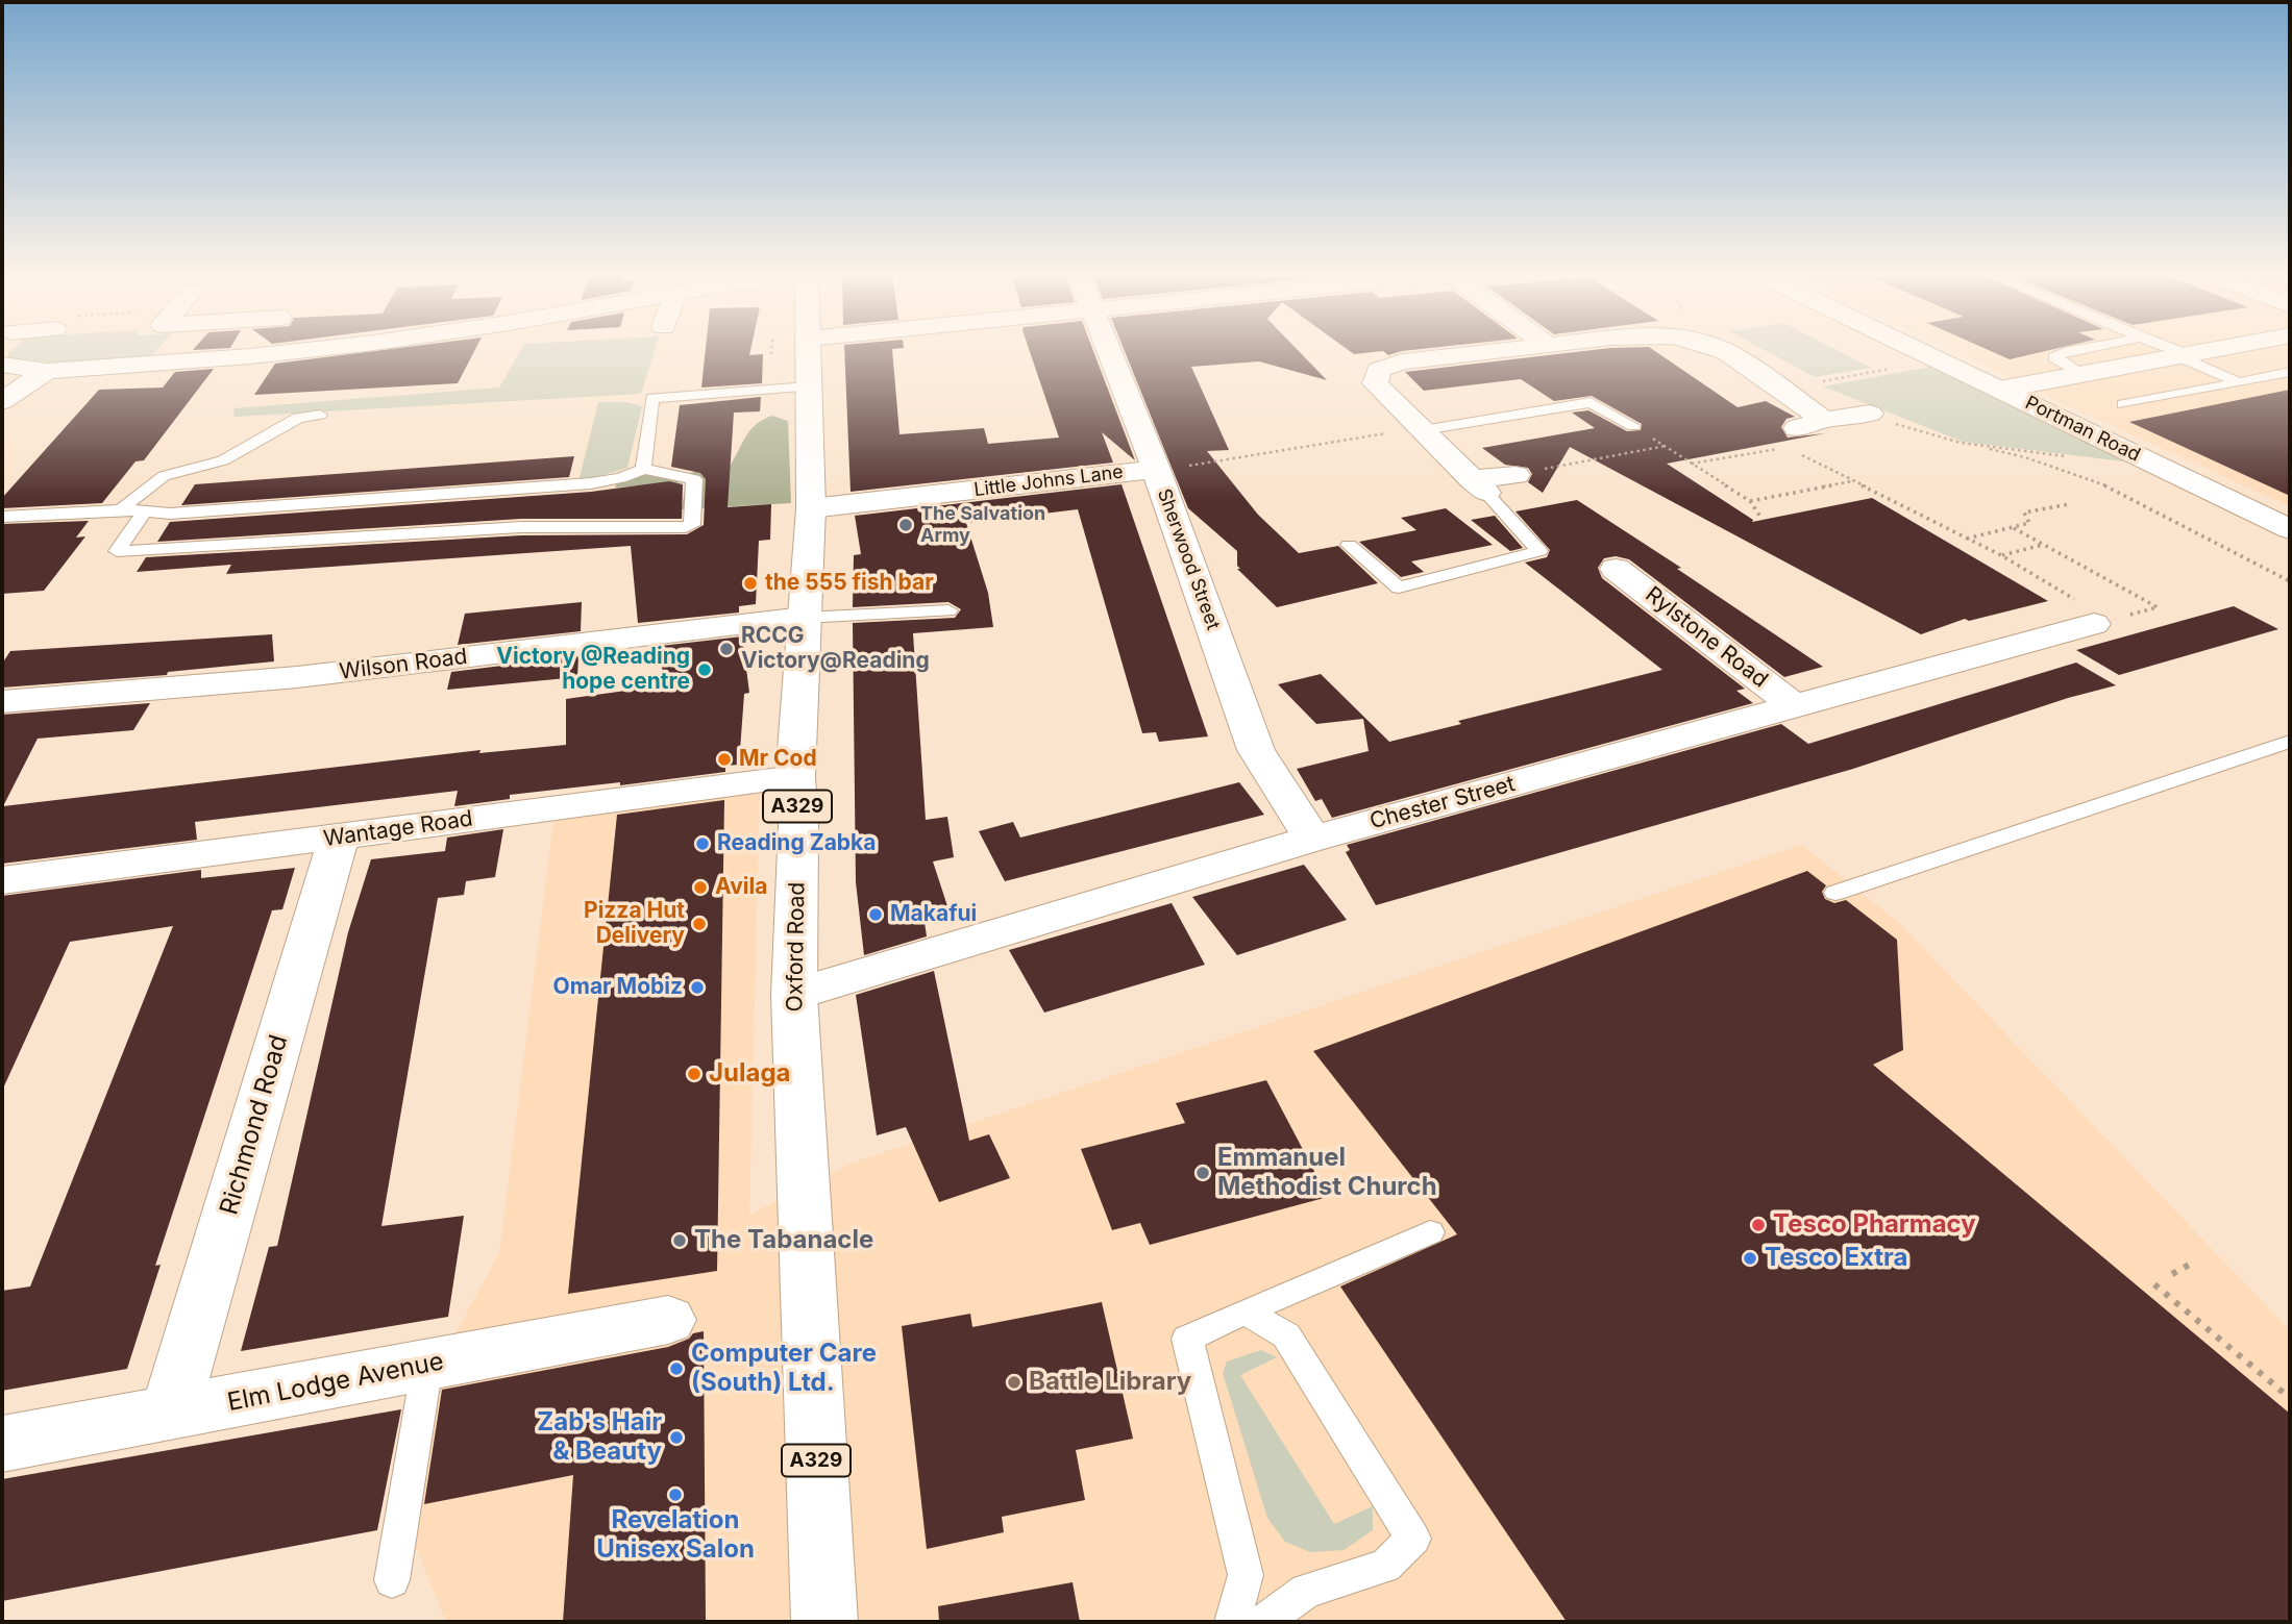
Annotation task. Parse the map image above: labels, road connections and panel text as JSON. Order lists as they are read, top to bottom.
{
  "streets": {
    "street": [
      "Portman Road",
      "Little Johns Lane",
      "Sherwood Street",
      "Rylstone Road",
      "Wilson Road",
      "Chester Street",
      "A329",
      "Wantage Road",
      "Oxford Road",
      "Richmond Road",
      "Elm Lodge Avenue"
    ]
  },
  "crossings": [
    ["Little Johns Lane", "Sherwood Street"],
    ["Little Johns Lane", "Oxford Road"],
    ["Sherwood Street", "Chester Street"],
    ["Rylstone Road", "Chester Street"],
    ["Wilson Road", "Oxford Road"],
    ["Chester Street", "Oxford Road"],
    ["Wantage Road", "Oxford Road"],
    ["Wantage Road", "Richmond Road"],
    ["Richmond Road", "Elm Lodge Avenue"]
  ],
  "places": [
    "The Salvation Army",
    "the 555 fish bar",
    "RCCG Victory@Reading",
    "Victory @Reading hope centre",
    "Mr Cod",
    "Reading Zabka",
    "Avila",
    "Makafui",
    "Pizza Hut Delivery",
    "Omar Mobiz",
    "Julaga",
    "Emmanuel Methodist Church",
    "Tesco Pharmacy",
    "The Tabanacle",
    "Tesco Extra",
    "Computer Care (South) Ltd.",
    "Battle Library",
    "Zab's Hair & Beauty",
    "Revelation Unisex Salon"
  ]
}
